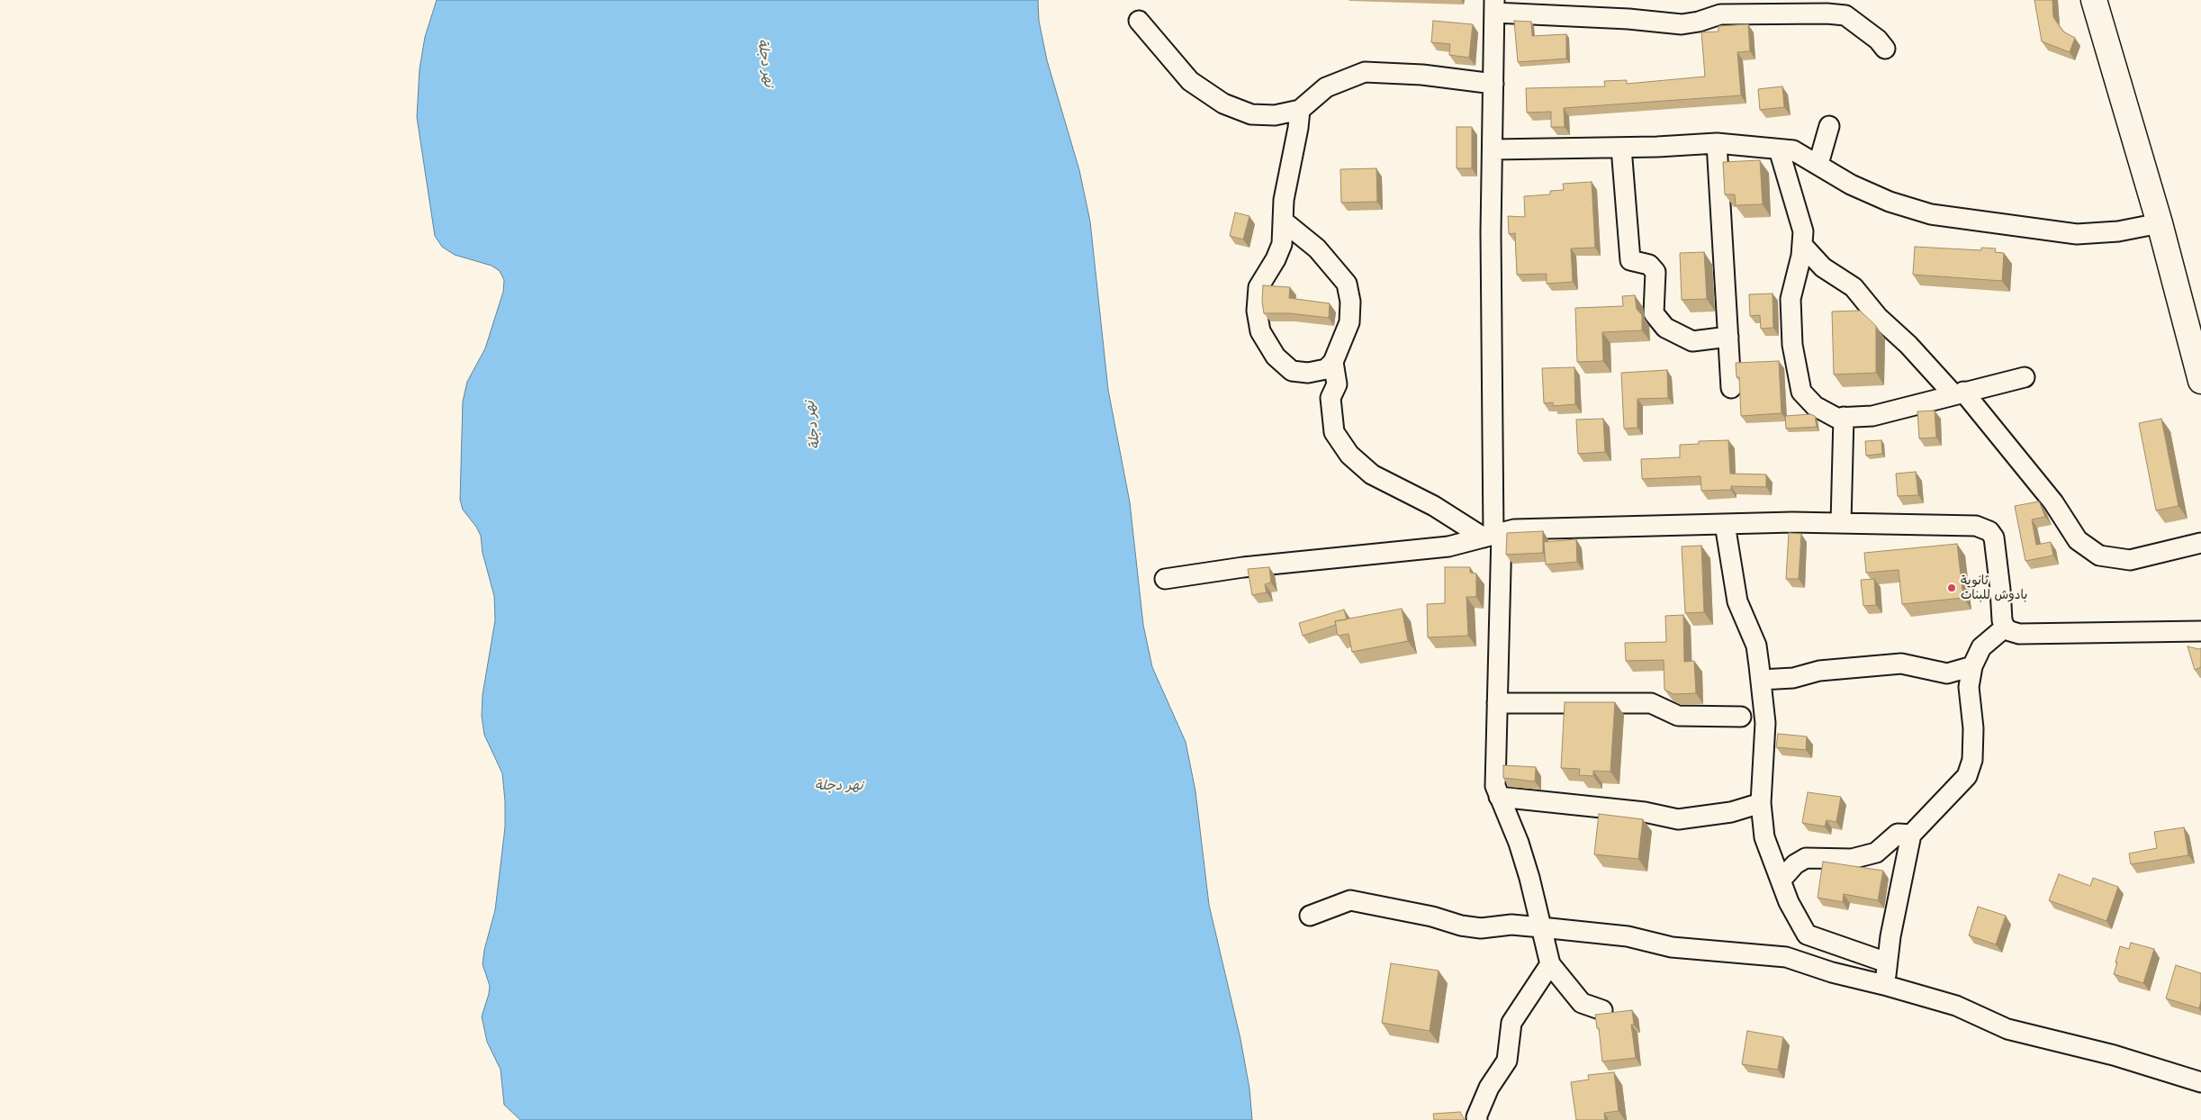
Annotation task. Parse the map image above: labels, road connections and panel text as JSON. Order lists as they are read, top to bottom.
{
  "water": ["نهر دجلة"],
  "places": ["ثانوية بادوش للبنات"]
}
